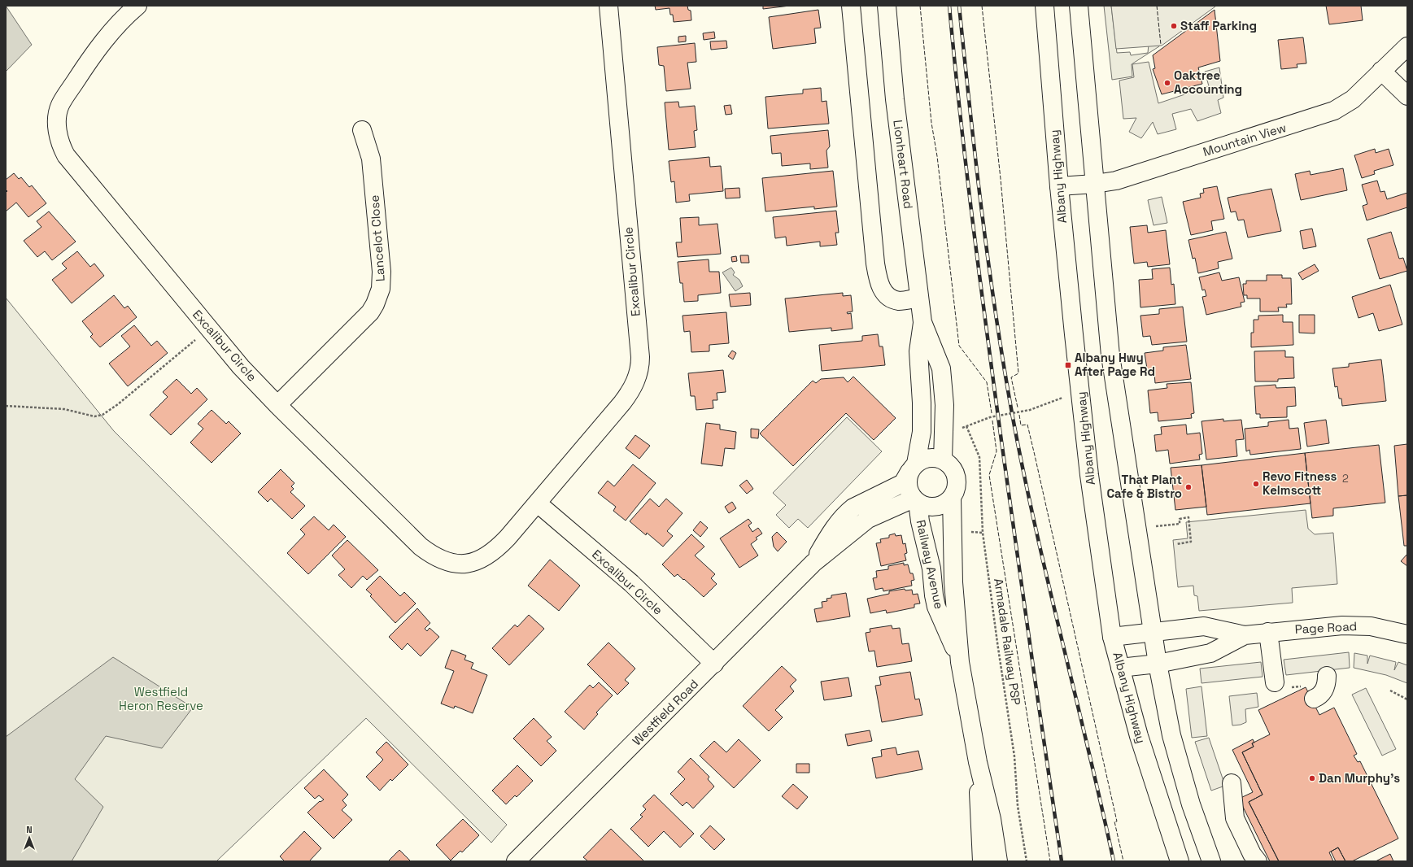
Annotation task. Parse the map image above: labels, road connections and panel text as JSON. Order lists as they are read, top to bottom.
{
  "streets": {
    "main road": [
      "Mountain View",
      "Lionheart Road",
      "Albany Highway",
      "Lancelot Close",
      "Excalibur Circle",
      "Railway Avenue",
      "Page Road",
      "Westfield Road"
    ],
    "path": ["Armadale Railway PSP"]
  },
  "crossings": [
    ["Mountain View", "Albany Highway"],
    ["Lionheart Road", "Railway Avenue"],
    ["Lionheart Road", "Westfield Road"],
    ["Albany Highway", "Page Road"],
    ["Lancelot Close", "Excalibur Circle"],
    ["Excalibur Circle", "Westfield Road"],
    ["Railway Avenue", "Westfield Road"]
  ],
  "parks": ["Westfield Heron Reserve"],
  "places": {
    "other": [
      "Staff Parking",
      "Oaktree Accounting",
      "Revo Fitness Kelmscott",
      "That Plant Cafe & Bistro",
      "Dan Murphy's"
    ],
    "transit": ["Albany Hwy After Page Rd"]
  },
  "house_numbers": ["2"],
  "north": "top"
}
